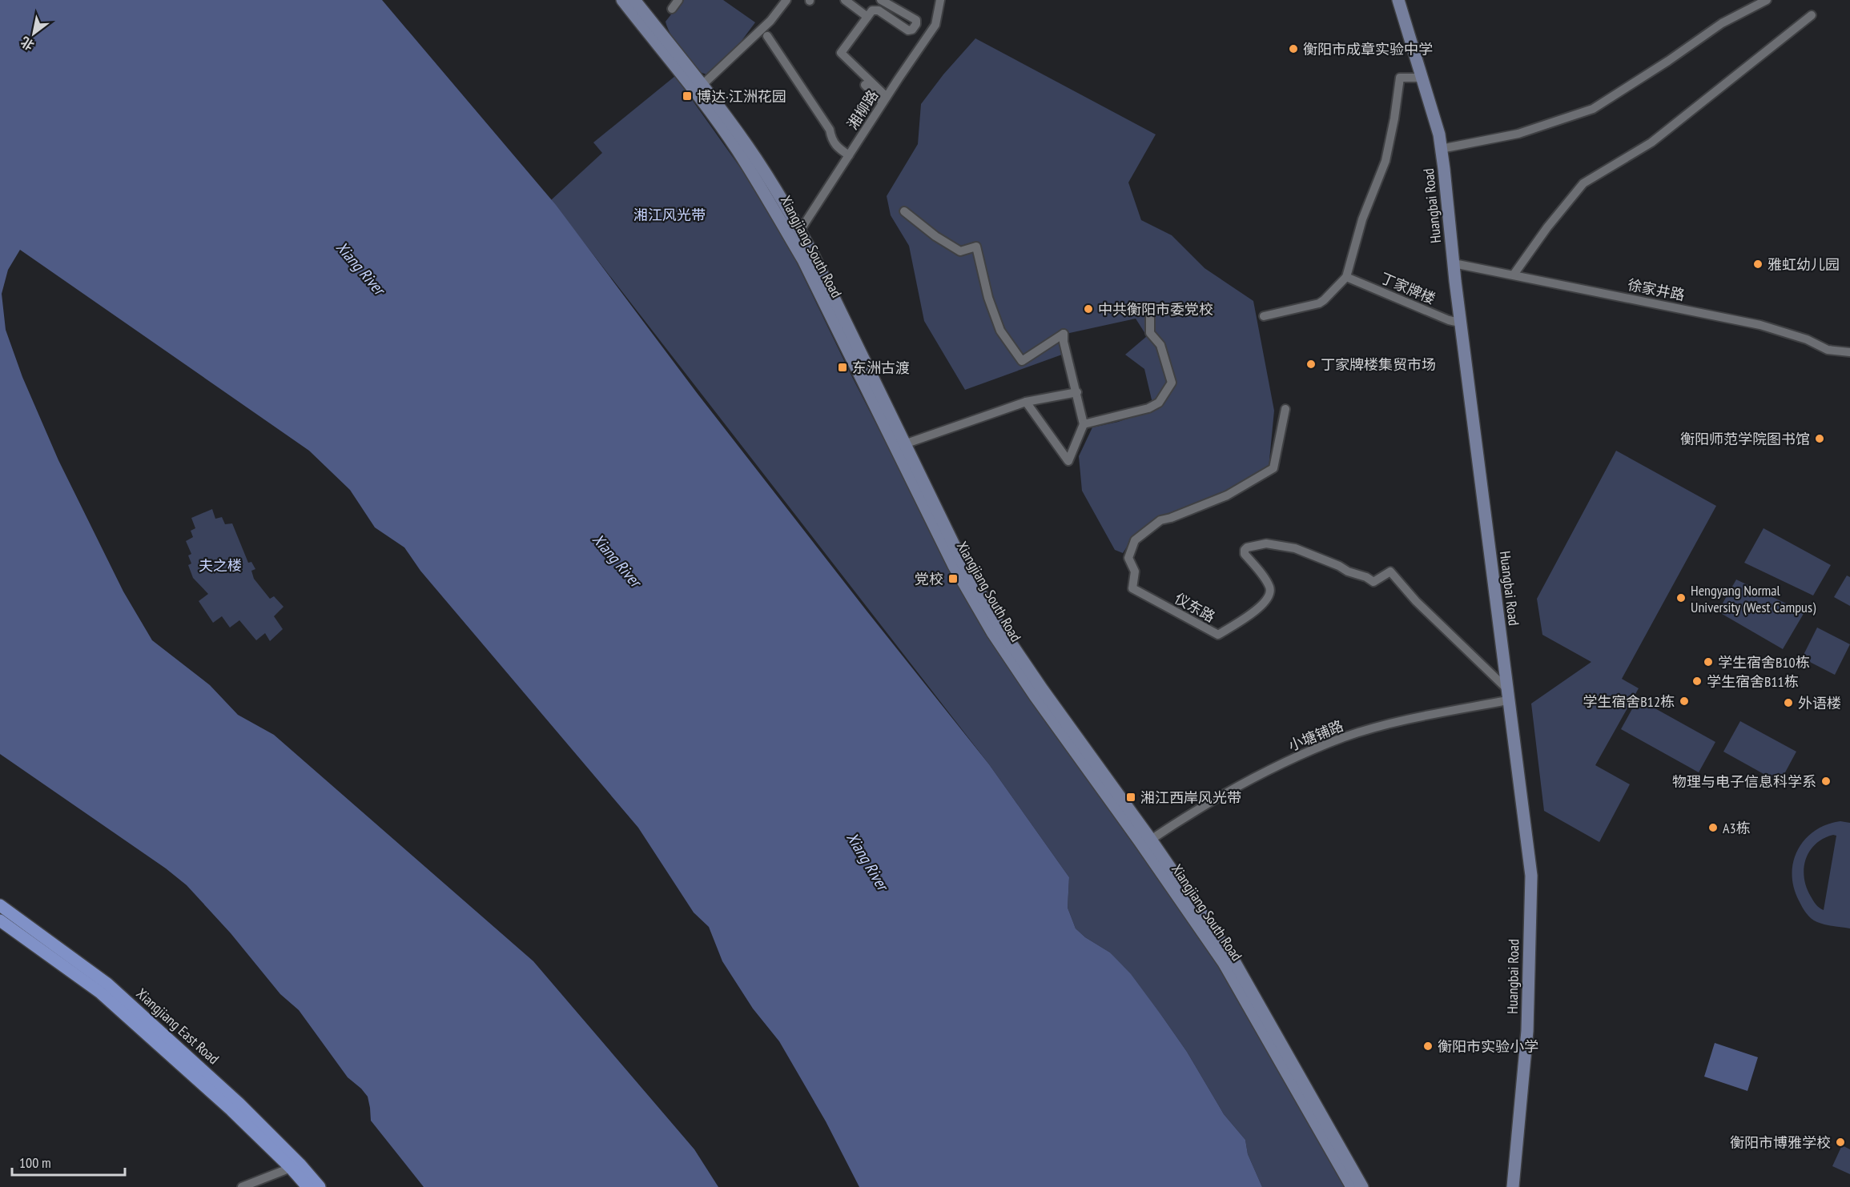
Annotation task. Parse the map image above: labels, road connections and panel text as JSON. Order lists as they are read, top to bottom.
{
  "streets": {
    "main road": ["Huangbai Road", "Xiangjiang South Road", "Xiangjiang East Road"],
    "street": [
      "湘柳路",
      "丁家牌楼",
      "徐家井路",
      "仪东路",
      "小塘铺路"
    ]
  },
  "crossings": [
    ["湘柳路", "Xiangjiang South Road"],
    ["Huangbai Road", "丁家牌楼"],
    ["Huangbai Road", "徐家井路"],
    ["Huangbai Road", "仪东路"],
    ["Huangbai Road", "小塘铺路"],
    ["Xiangjiang South Road", "小塘铺路"],
    ["仪东路", "小塘铺路"]
  ],
  "water": ["Xiang River"],
  "parks": ["湘江风光带", "夫之楼"],
  "places": {
    "other": [
      "衡阳市成章实验中学",
      "雅虹幼儿园",
      "中共衡阳市委党校",
      "丁家牌楼集贸市场",
      "衡阳师范学院图书馆",
      "Hengyang Normal University (West Campus)",
      "学生宿舍B10栋",
      "学生宿舍B11栋",
      "学生宿舍B12栋",
      "外语楼",
      "物理与电子信息科学系",
      "A3栋",
      "衡阳市实验小学",
      "衡阳市博雅学校"
    ],
    "transit": [
      "博达·江洲花园",
      "东洲古渡",
      "党校",
      "湘江西岸风光带"
    ]
  },
  "scale_bar": "100 m",
  "north": "bottom left"
}
